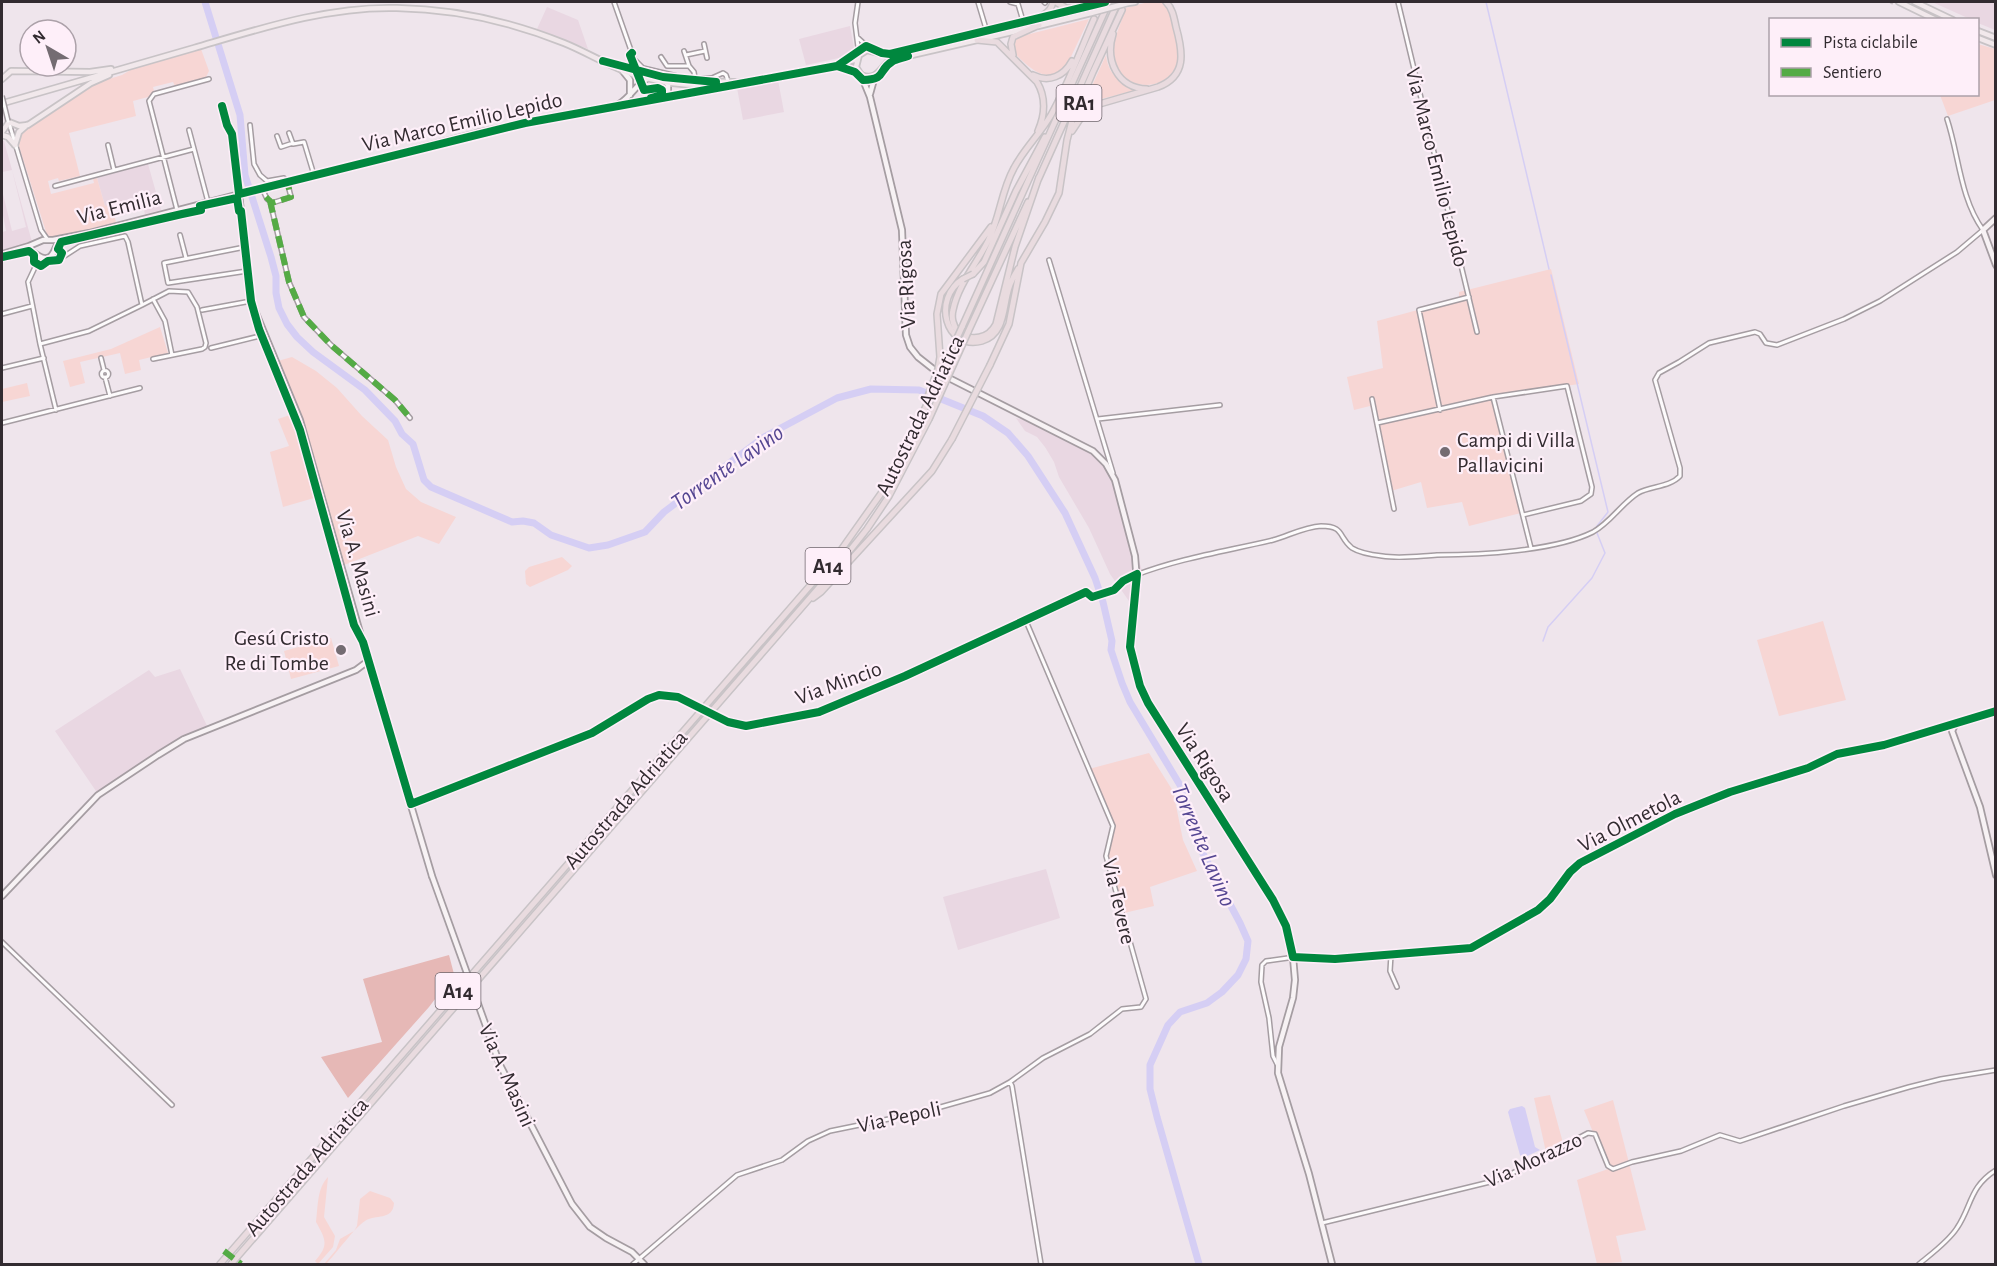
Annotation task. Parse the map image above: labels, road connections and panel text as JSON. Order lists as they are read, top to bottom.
{
  "streets": {
    "highway": ["RA1", "Autostrada Adriatica", "A14"],
    "main road": [
      "Via Marco Emilio Lepido",
      "Via Emilia",
      "Via Rigosa",
      "Via A. Masini",
      "Via Olmetola"
    ],
    "street": [
      "Via Mincio",
      "Via Tevere",
      "Via Pepoli",
      "Via Morazzo"
    ]
  },
  "crossings": [
    ["RA1", "Autostrada Adriatica"],
    ["Via Marco Emilio Lepido", "Via Emilia"],
    ["Via Marco Emilio Lepido", "Via A. Masini"],
    ["Via Emilia", "Via A. Masini"],
    ["Via Rigosa", "Via Mincio"],
    ["Via Rigosa", "Via Olmetola"],
    ["Via Rigosa", "Via Morazzo"],
    ["Via A. Masini", "Via Mincio"],
    ["Via A. Masini", "Via Pepoli"],
    ["Via Mincio", "Via Tevere"],
    ["Via Tevere", "Via Pepoli"]
  ],
  "water": ["Torrente Lavino"],
  "places": ["Campi di Villa Pallavicini", "Gesú Cristo Re di Tombe"],
  "legend": ["Pista ciclabile", "Sentiero"],
  "north": "top left"
}
